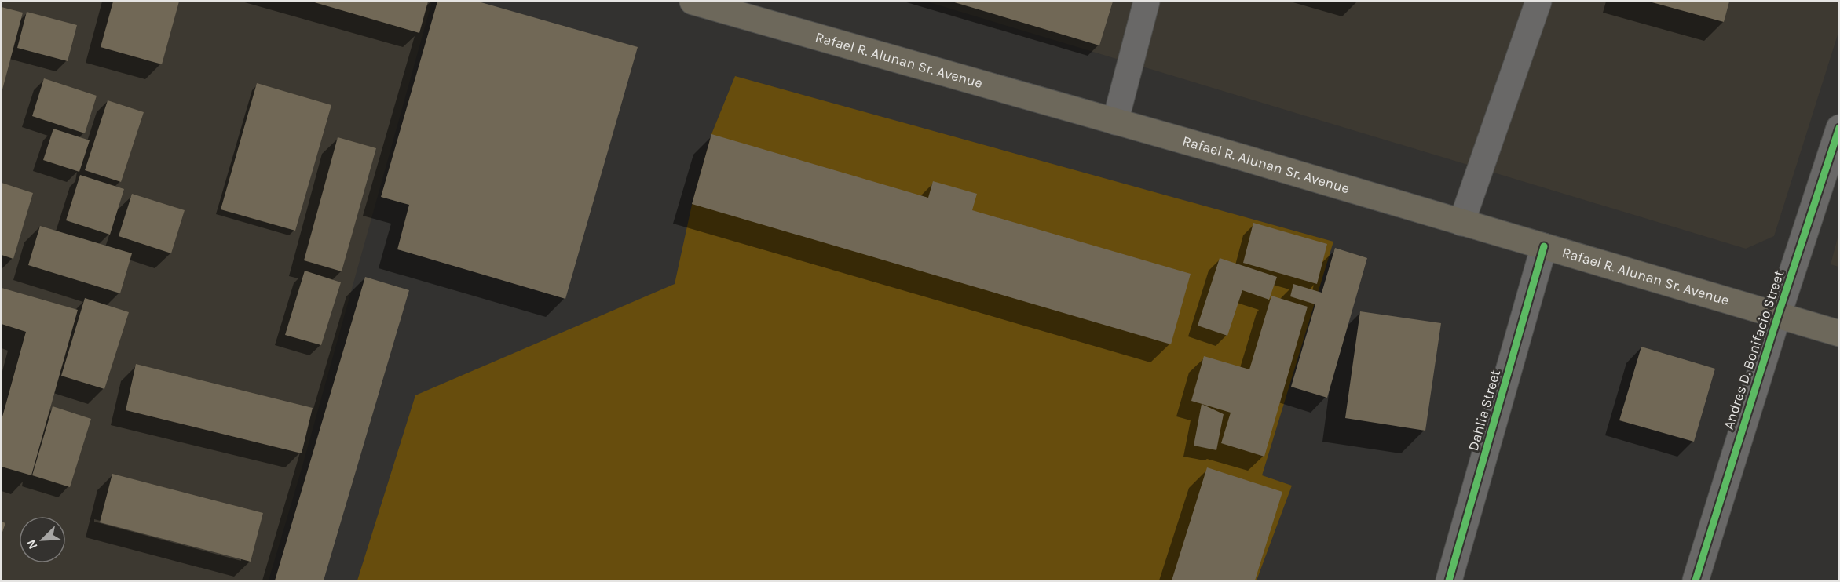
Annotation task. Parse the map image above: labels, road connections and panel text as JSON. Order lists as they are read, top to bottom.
{
  "streets": {
    "highway": ["Rafael R. Alunan Sr. Avenue"],
    "street": ["Andres D. Bonifacio Street", "Dahlia Street"]
  },
  "crossings": [
    ["Rafael R. Alunan Sr. Avenue", "Andres D. Bonifacio Street"],
    ["Rafael R. Alunan Sr. Avenue", "Dahlia Street"]
  ],
  "north": "bottom left"
}
